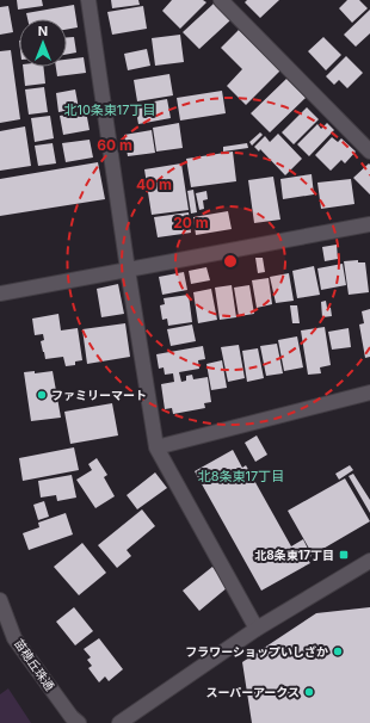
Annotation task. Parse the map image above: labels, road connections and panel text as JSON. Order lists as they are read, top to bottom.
{
  "streets": {
    "street": ["苗穂丘珠通"]
  },
  "districts": ["北10条東17丁目", "北8条東17丁目"],
  "places": {
    "other": ["ファミリーマート", "フラワーショップいしざか", "スーパーアークス"],
    "transit": ["北8条東17丁目"]
  },
  "north": "top",
  "rings": ["60 m", "40 m", "20 m"]
}
